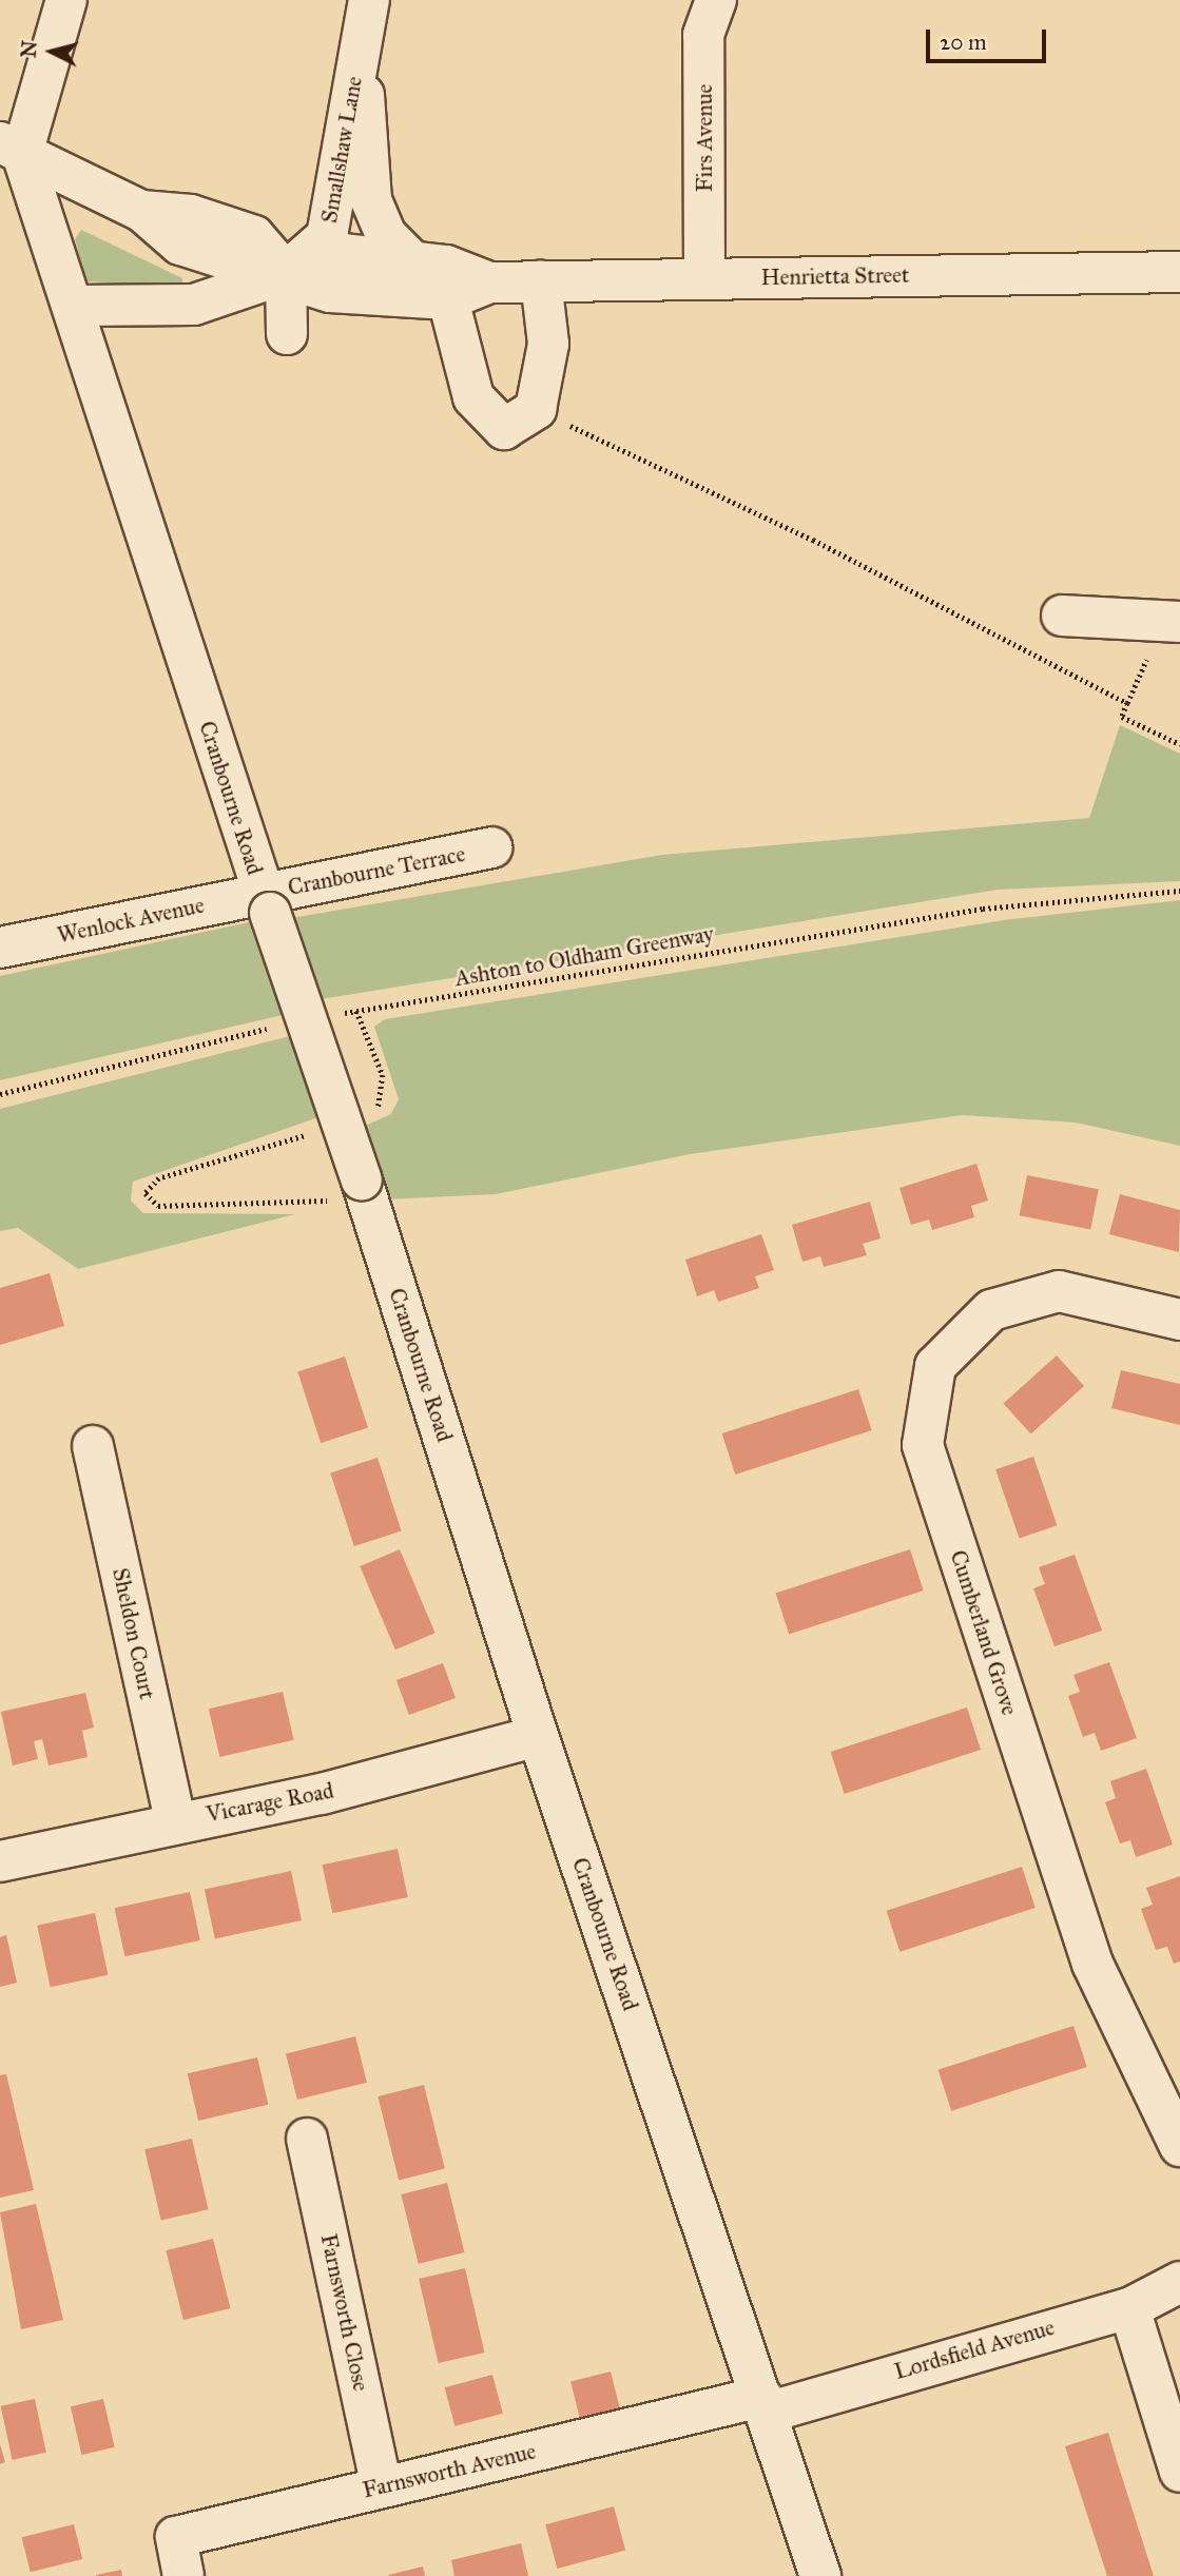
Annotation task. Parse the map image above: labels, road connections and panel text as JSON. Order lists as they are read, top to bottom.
{
  "streets": {
    "street": [
      "Firs Avenue",
      "Smallshaw Lane",
      "Henrietta Street",
      "Cranbourne Road",
      "Cranbourne Terrace",
      "Wenlock Avenue",
      "Cumberland Grove",
      "Sheldon Court",
      "Vicarage Road",
      "Farnsworth Close",
      "Lordsfield Avenue",
      "Farnsworth Avenue"
    ],
    "path": ["Ashton to Oldham Greenway"]
  },
  "crossings": [
    ["Firs Avenue", "Henrietta Street"],
    ["Smallshaw Lane", "Henrietta Street"],
    ["Henrietta Street", "Cranbourne Road"],
    ["Cranbourne Road", "Cranbourne Terrace"],
    ["Cranbourne Road", "Wenlock Avenue"],
    ["Cranbourne Road", "Vicarage Road"],
    ["Cranbourne Road", "Lordsfield Avenue"],
    ["Cranbourne Road", "Farnsworth Avenue"],
    ["Cranbourne Terrace", "Wenlock Avenue"],
    ["Sheldon Court", "Vicarage Road"],
    ["Farnsworth Close", "Farnsworth Avenue"],
    ["Lordsfield Avenue", "Farnsworth Avenue"]
  ],
  "scale_bar": "20 m",
  "north": "left"
}
